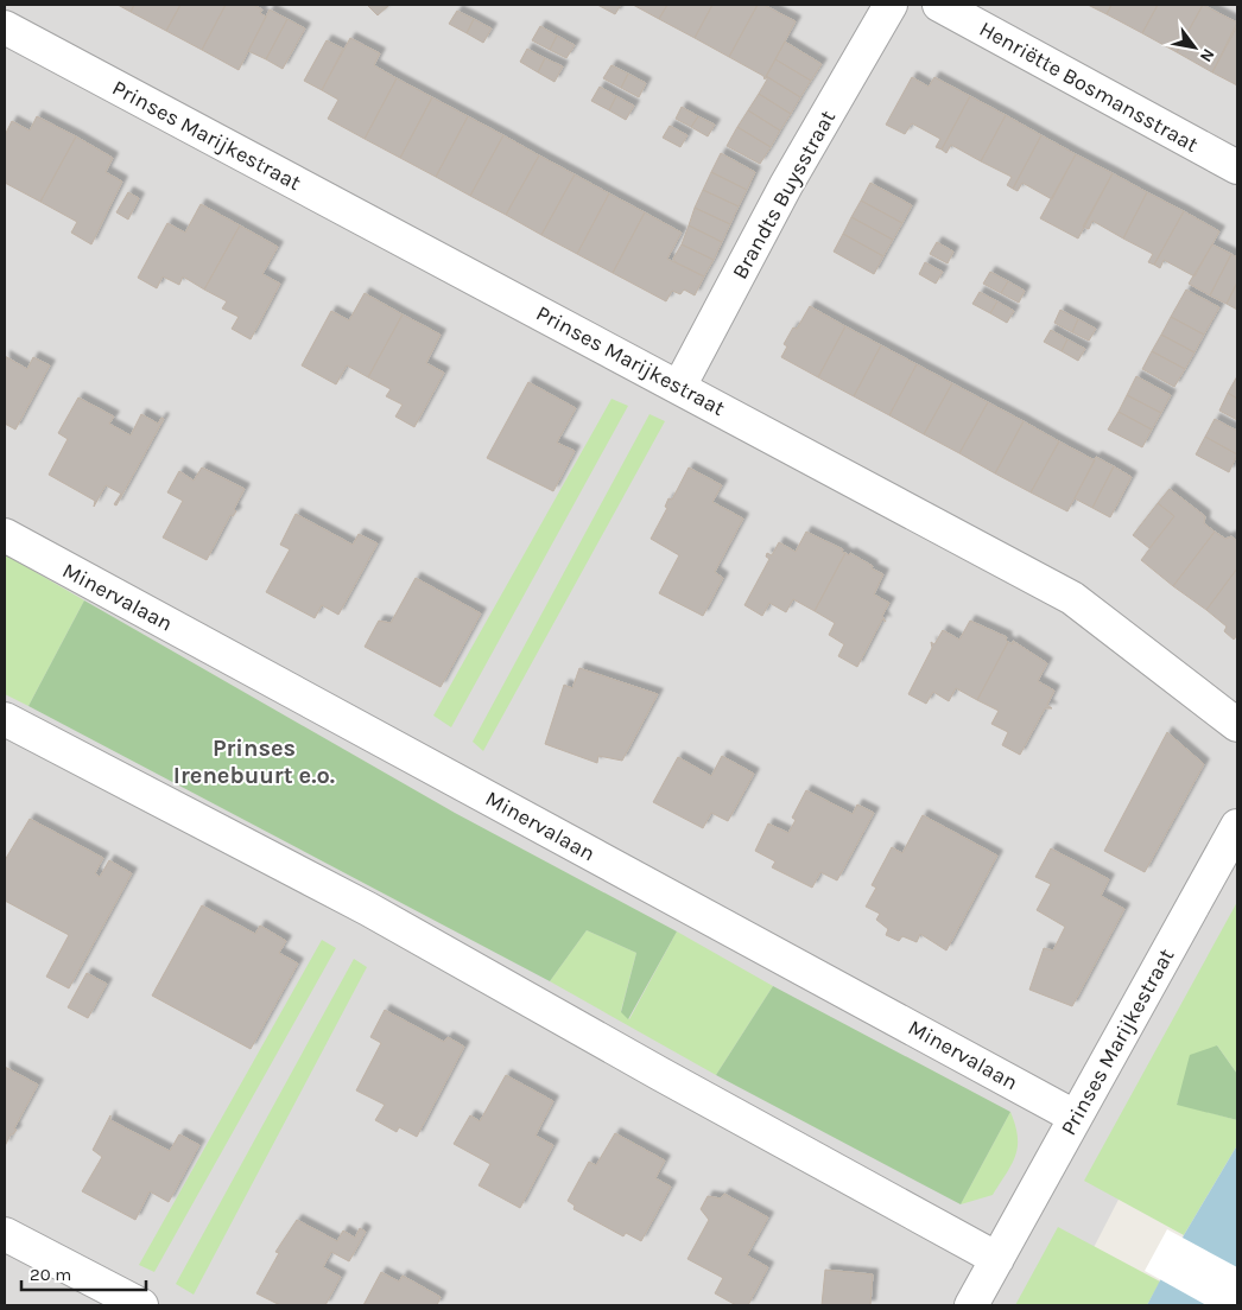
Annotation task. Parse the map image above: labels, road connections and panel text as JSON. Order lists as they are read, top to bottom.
{
  "streets": {
    "street": [
      "Henriëtte Bosmansstraat",
      "Prinses Marijkestraat",
      "Brandts Buysstraat",
      "Minervalaan"
    ]
  },
  "crossings": [
    ["Prinses Marijkestraat", "Brandts Buysstraat"],
    ["Prinses Marijkestraat", "Minervalaan"]
  ],
  "districts": ["Prinses Irenebuurt e.o."],
  "scale_bar": "20 m",
  "north": "bottom right"
}
